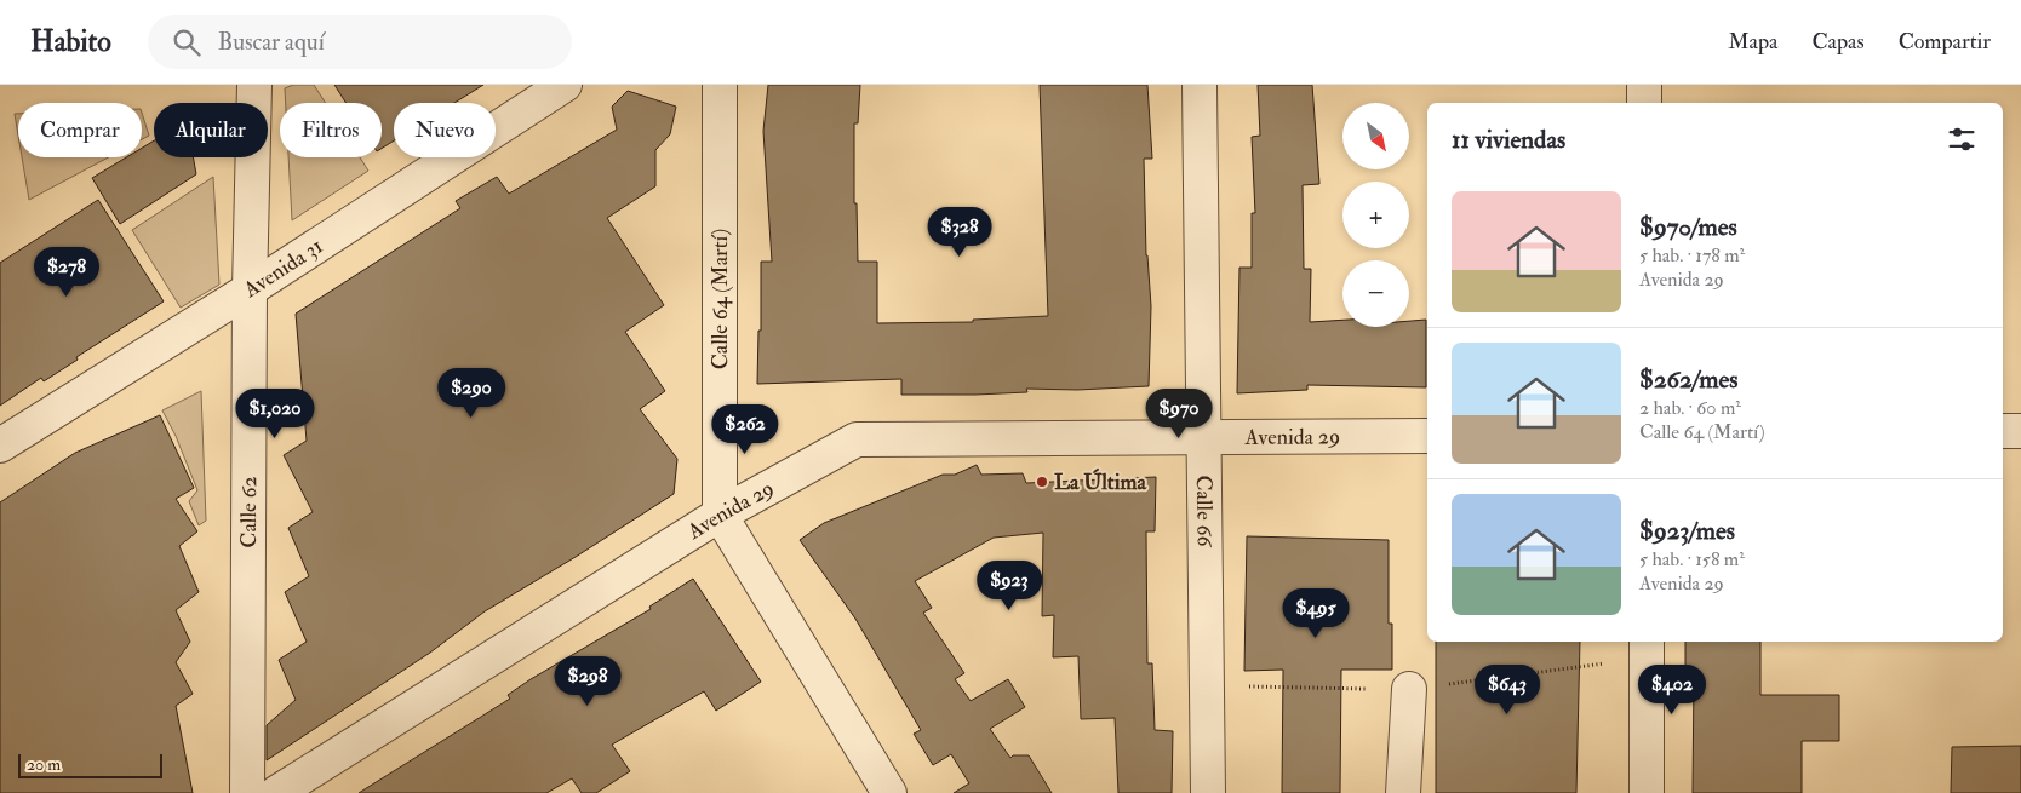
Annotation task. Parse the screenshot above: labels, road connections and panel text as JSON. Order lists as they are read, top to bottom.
{
  "streets": {
    "street": [
      "Avenida 31",
      "Calle 64 (Martí)",
      "Avenida 29",
      "Calle 62",
      "Calle 66"
    ]
  },
  "crossings": [
    ["Avenida 31", "Calle 62"],
    ["Calle 64 (Martí)", "Avenida 29"],
    ["Avenida 29", "Calle 66"]
  ],
  "places": ["La Última"],
  "scale_bar": "20 m",
  "north": "bottom right",
  "page": {
    "header": "Habito",
    "search": "Buscar aquí",
    "nav": ["Mapa", "Capas", "Compartir"],
    "map_buttons": ["+", "−"],
    "chip": [
      "Comprar",
      "Alquilar",
      "Filtros",
      "Nuevo"
    ],
    "heading": "11 viviendas",
    "list": [
      {
        "name": "$970/mes",
        "note": "5 hab. · 178 m² · Avenida 29"
      },
      {
        "name": "$262/mes",
        "note": "2 hab. · 60 m² · Calle 64 (Martí)"
      },
      {
        "name": "$923/mes",
        "note": "5 hab. · 158 m² · Avenida 29"
      }
    ],
    "price": [
      "$328",
      "$278",
      "$290",
      "$1,020",
      "$970",
      "$262",
      "$923",
      "$495",
      "$298",
      "$643",
      "$402"
    ],
    "scale": "20 m"
  }
}
